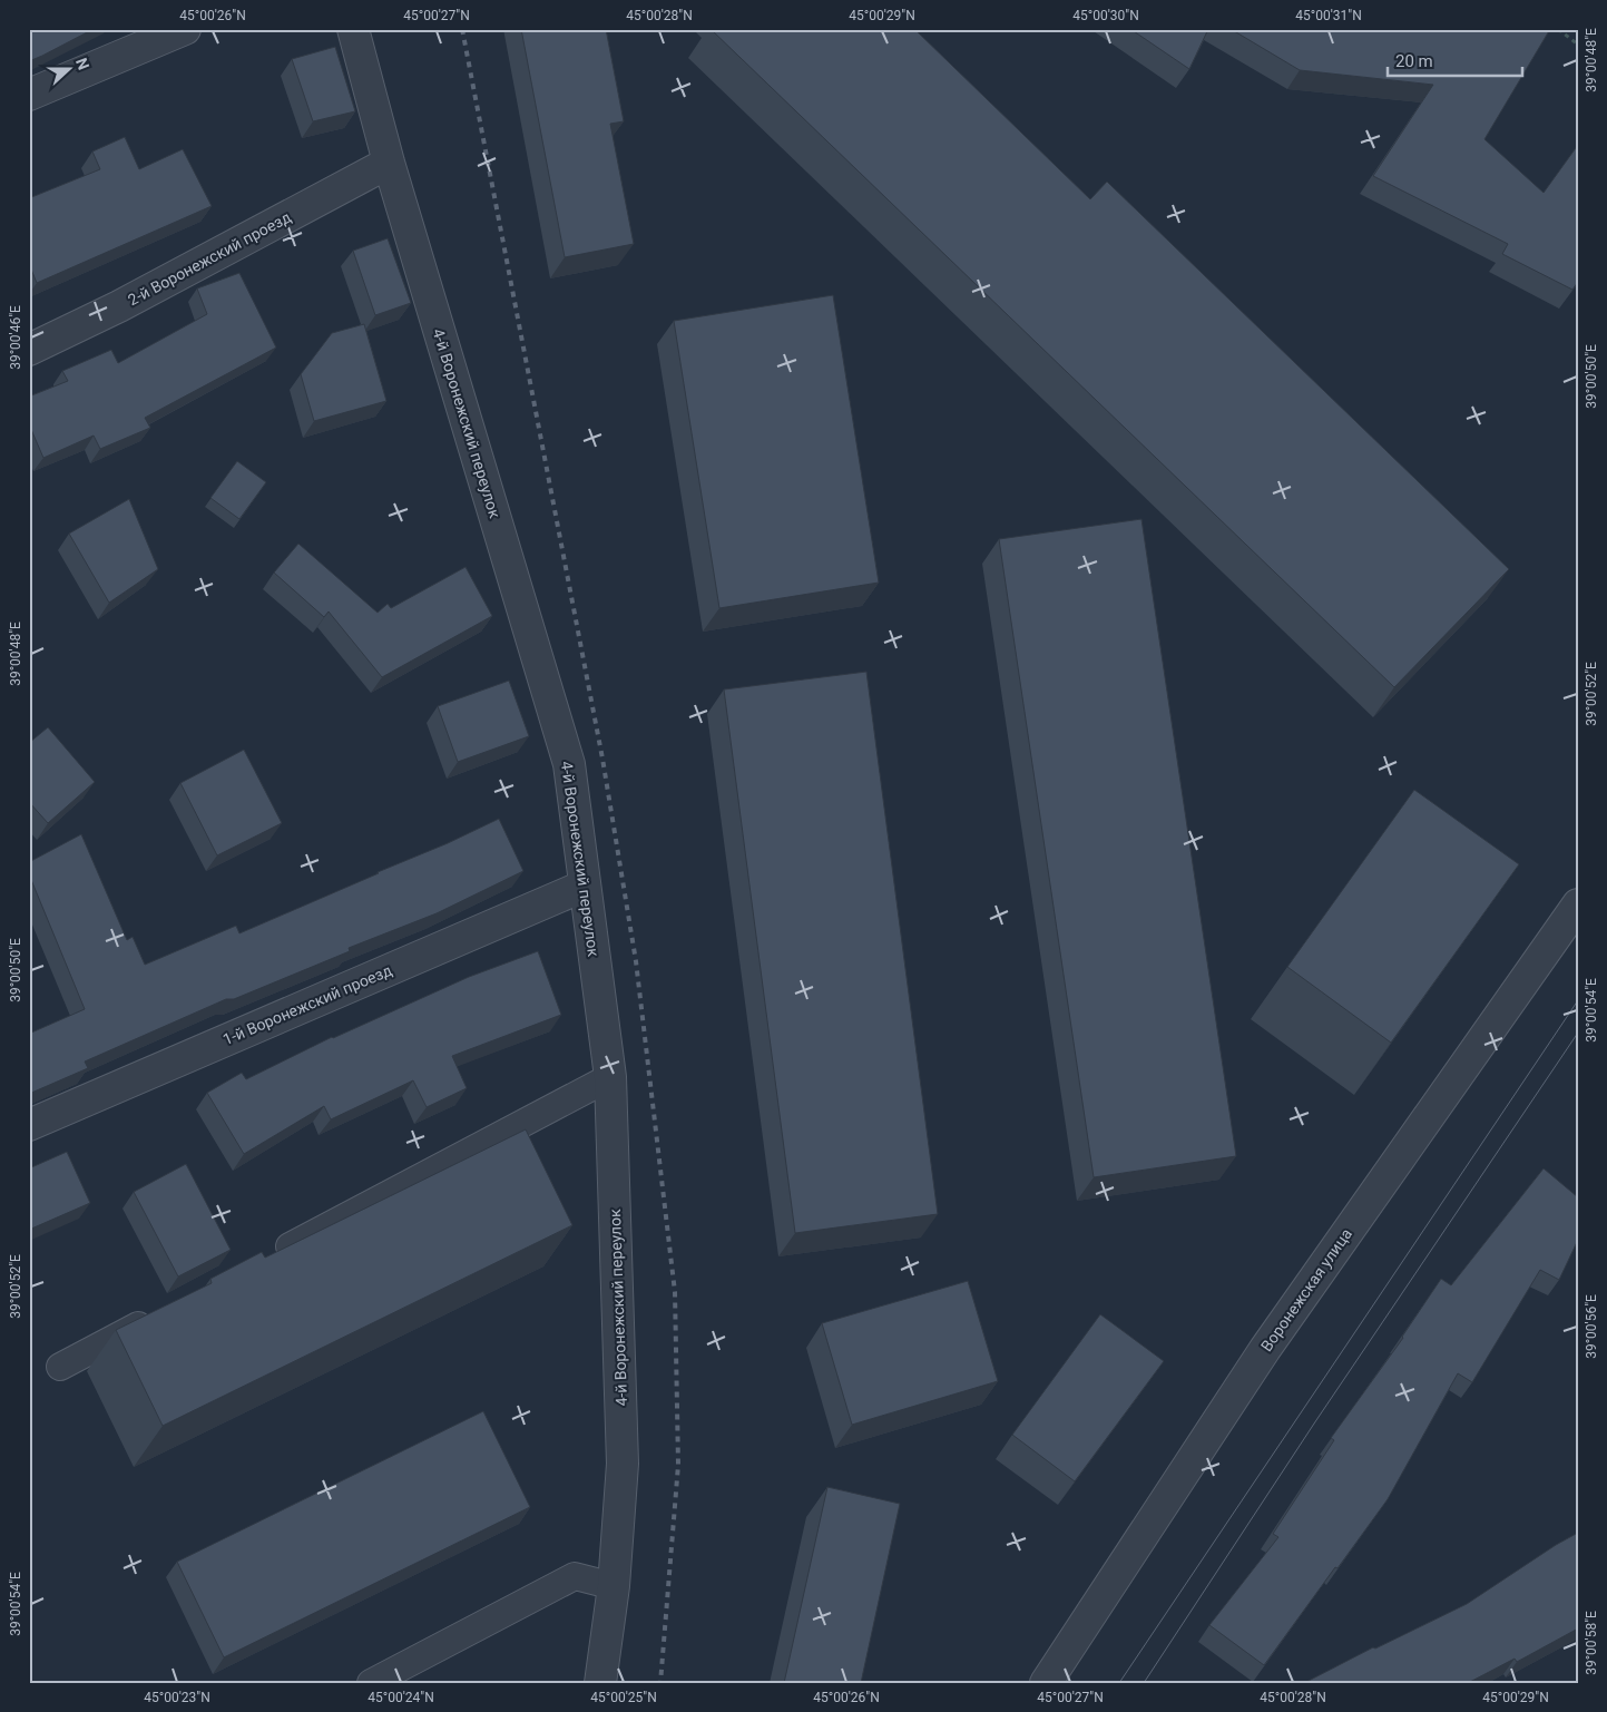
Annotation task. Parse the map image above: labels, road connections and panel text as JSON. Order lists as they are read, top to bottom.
{
  "streets": {
    "street": [
      "2-й Воронежский проезд",
      "4-й Воронежский переулок",
      "1-й Воронежский проезд",
      "Воронежская улица"
    ]
  },
  "crossings": [
    ["2-й Воронежский проезд", "4-й Воронежский переулок"],
    ["4-й Воронежский переулок", "1-й Воронежский проезд"]
  ],
  "scale_bar": "20 m",
  "north": "right",
  "coordinates": [
    "45°00'26\"N",
    "45°00'27\"N",
    "45°00'28\"N",
    "45°00'29\"N",
    "45°00'30\"N",
    "45°00'31\"N",
    "39°00'48\"E",
    "39°00'46\"E",
    "39°00'50\"E",
    "39°00'52\"E",
    "39°00'54\"E",
    "39°00'56\"E",
    "39°00'58\"E",
    "45°00'23\"N",
    "45°00'24\"N",
    "45°00'25\"N"
  ]
}
